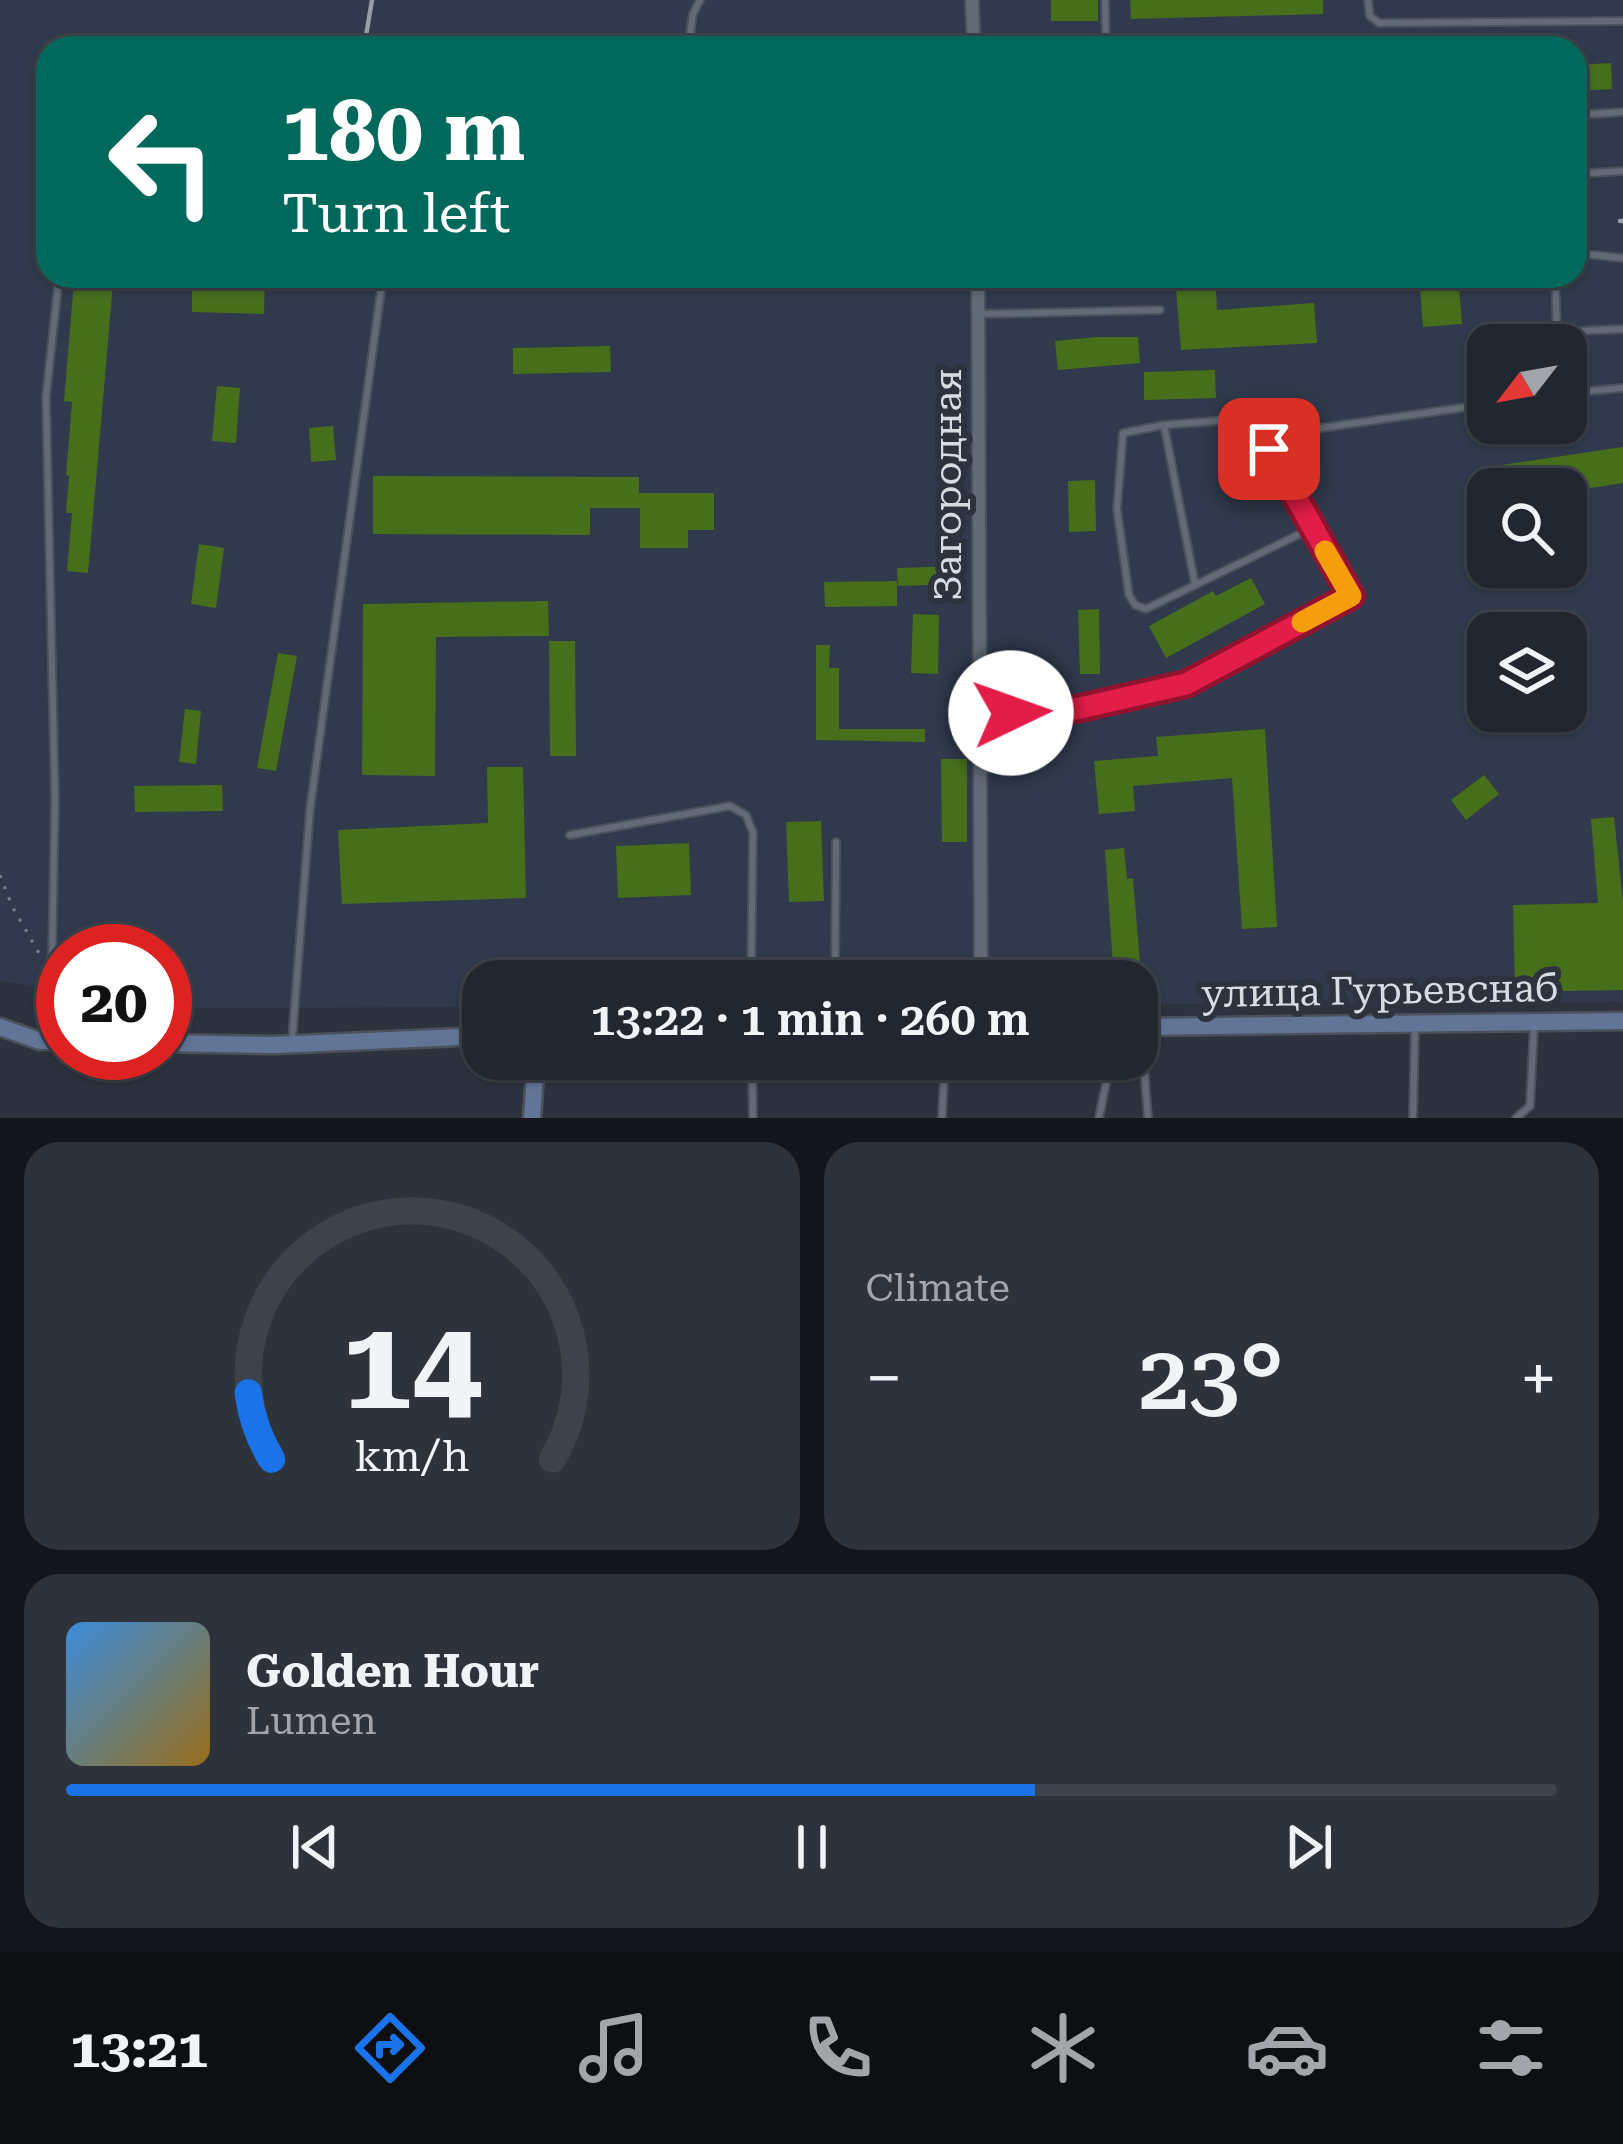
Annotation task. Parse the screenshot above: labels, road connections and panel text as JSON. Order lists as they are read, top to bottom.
{
  "streets": {
    "street": ["Загородная", "улица Гурьевснаб"]
  },
  "north": "bottom left",
  "page": {
    "turn": ["180 m", "Turn left"],
    "limit": "20",
    "trip": "13:22 · 1 min · 260 m",
    "tile": "Climate",
    "heat": ["−", "23°", "+"],
    "song": ["Golden Hour", "Lumen"],
    "tabs": "13:21",
    "gauge": ["14", "km/h"]
  }
}
